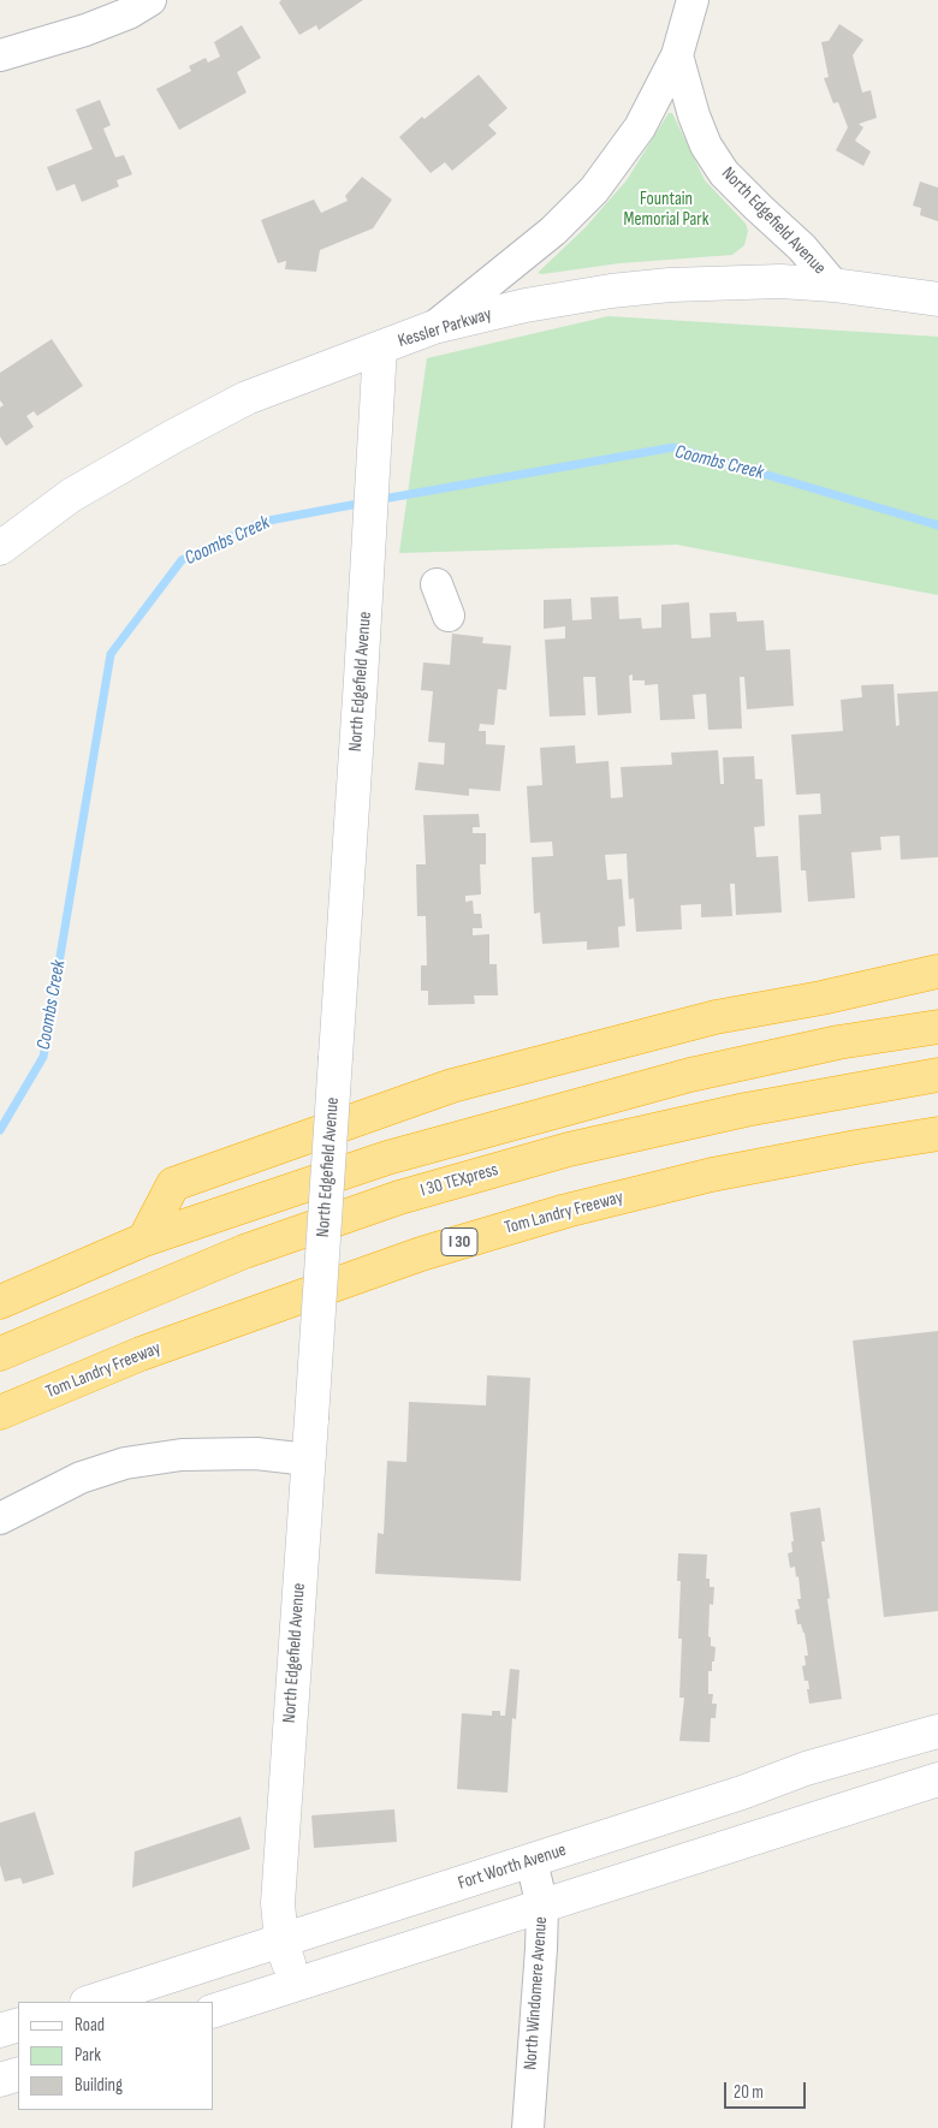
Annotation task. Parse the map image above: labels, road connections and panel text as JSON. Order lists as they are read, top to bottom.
{
  "streets": {
    "highway": ["I 30 TEXpress", "Tom Landry Freeway", "I 30"],
    "street": [
      "North Edgefield Avenue",
      "Kessler Parkway",
      "Fort Worth Avenue",
      "North Windomere Avenue"
    ]
  },
  "crossings": [
    ["North Edgefield Avenue", "Kessler Parkway"],
    ["North Edgefield Avenue", "Fort Worth Avenue"],
    ["Fort Worth Avenue", "North Windomere Avenue"]
  ],
  "water": ["Coombs Creek"],
  "parks": ["Fountain Memorial Park"],
  "legend": ["Road", "Park", "Building"],
  "scale_bar": "20 m"
}
